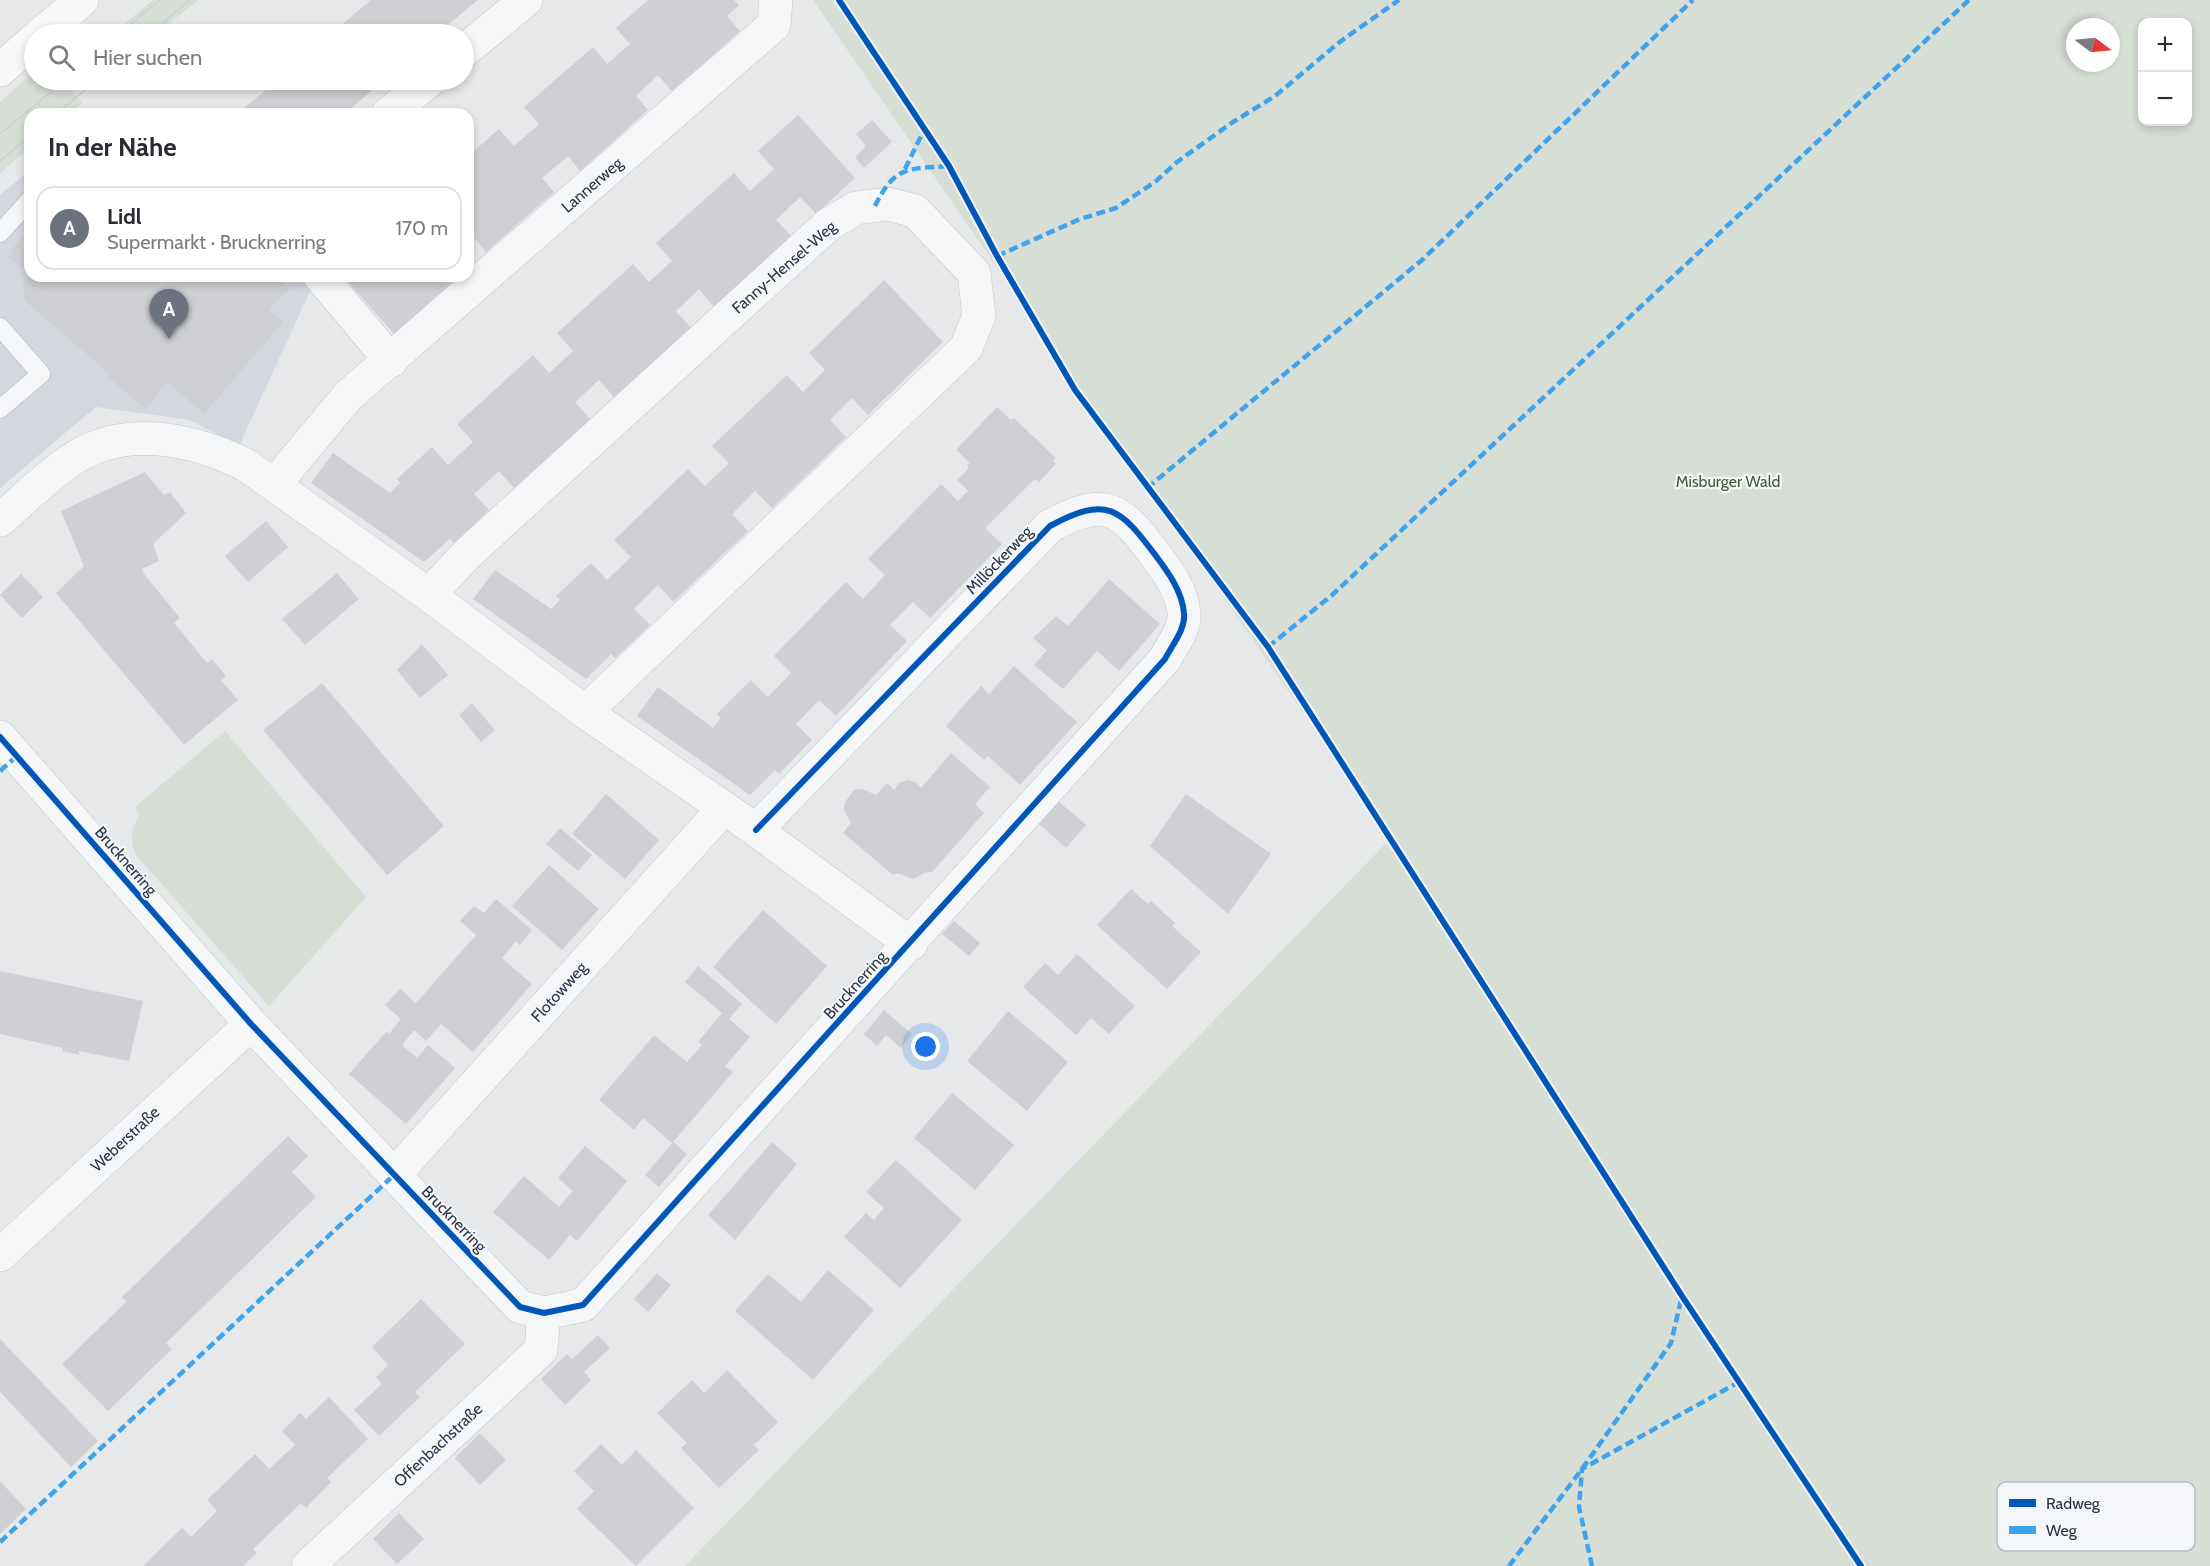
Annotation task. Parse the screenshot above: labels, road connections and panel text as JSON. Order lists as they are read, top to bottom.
{
  "streets": {
    "street": [
      "Lannerweg",
      "Fanny-Hensel-Weg",
      "Millöckerweg",
      "Brucknerring",
      "Flotowweg",
      "Weberstraße",
      "Offenbachstraße"
    ]
  },
  "crossings": [
    ["Lannerweg", "Brucknerring"],
    ["Fanny-Hensel-Weg", "Brucknerring"],
    ["Millöckerweg", "Brucknerring"],
    ["Brucknerring", "Flotowweg"],
    ["Brucknerring", "Weberstraße"],
    ["Brucknerring", "Offenbachstraße"]
  ],
  "parks": ["Misburger Wald"],
  "legend": ["Radweg", "Weg"],
  "north": "right",
  "page": {
    "map_buttons": ["+", "−"],
    "search": "Hier suchen",
    "heading": "In der Nähe",
    "list": [
      {
        "mark": "A",
        "name": "Lidl",
        "note": "Supermarkt · Brucknerring",
        "value": "170 m"
      }
    ],
    "pins": "A"
  }
}
